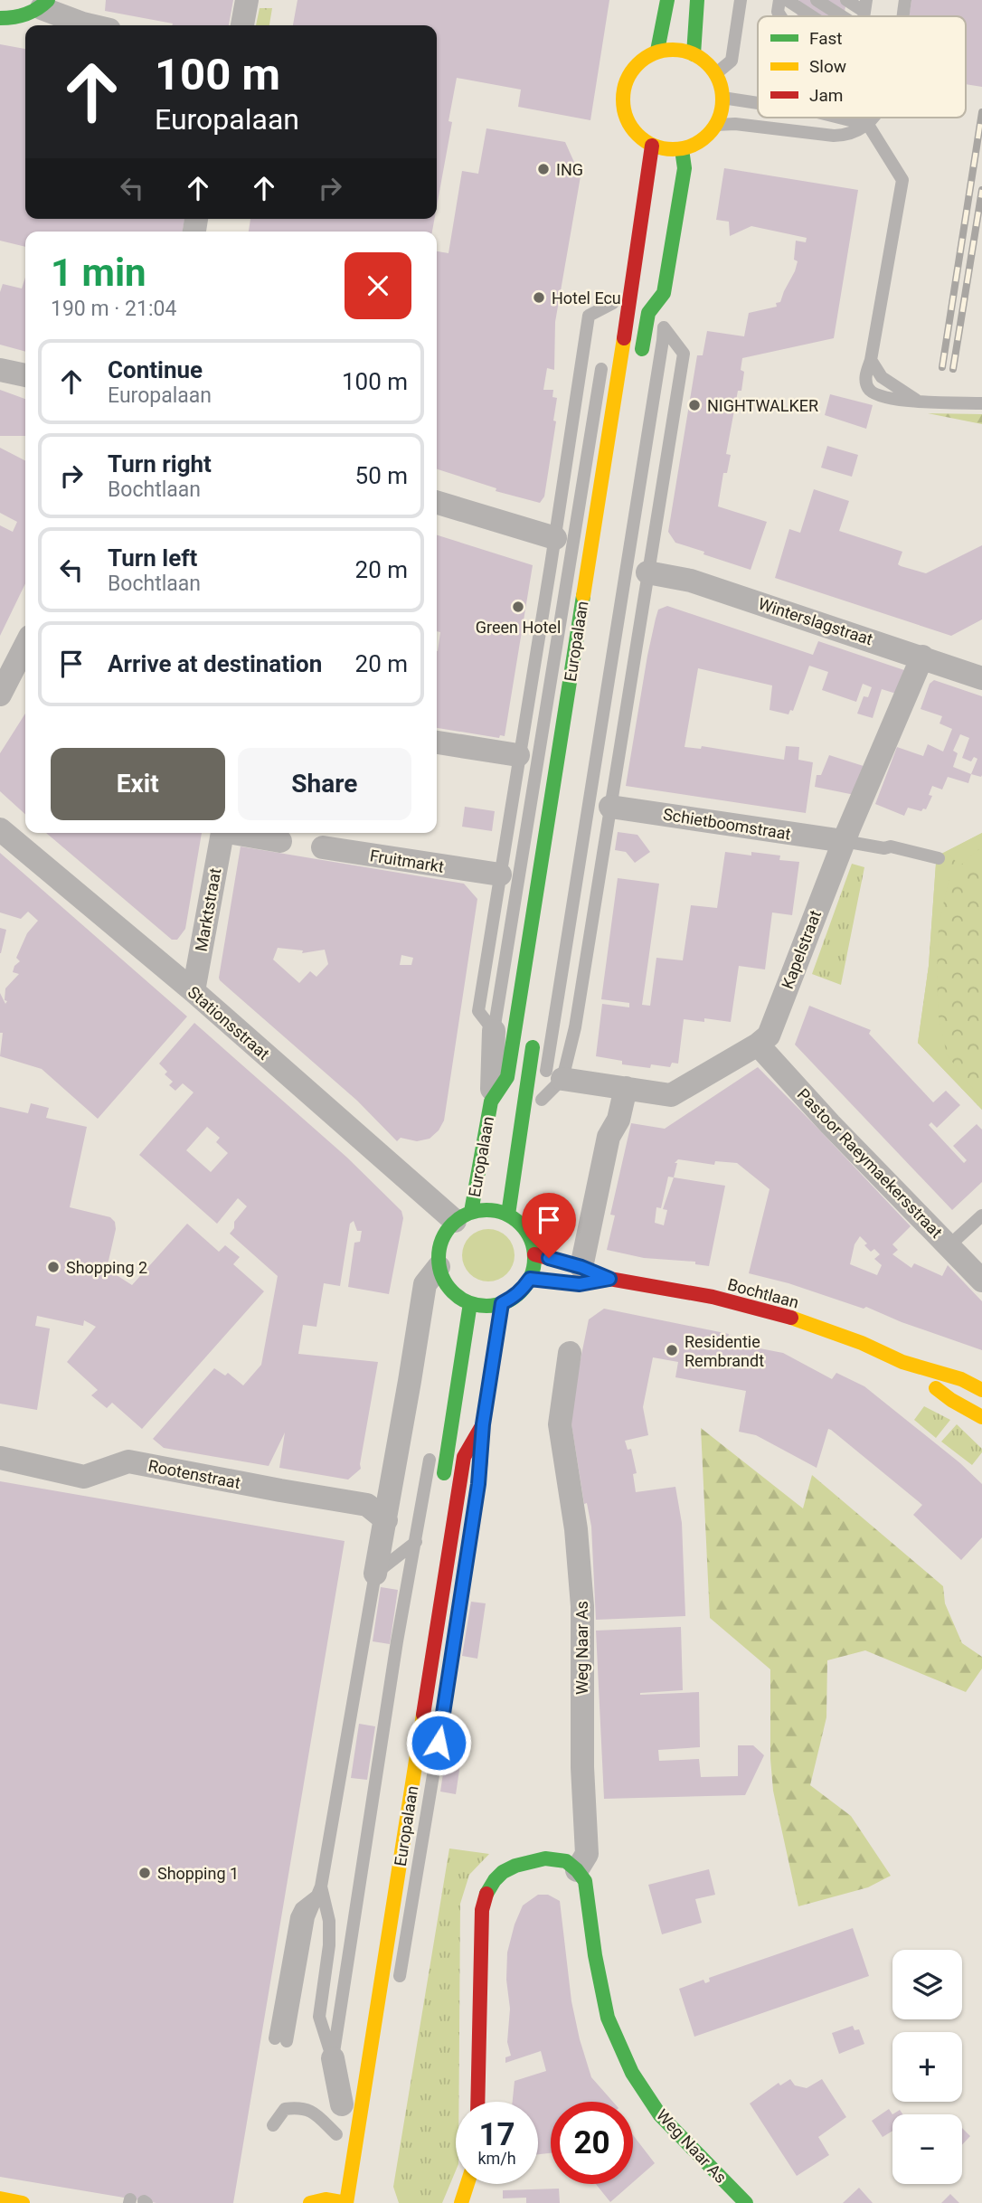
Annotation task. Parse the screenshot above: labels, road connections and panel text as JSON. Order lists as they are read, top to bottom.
{
  "streets": {
    "main road": ["Europalaan", "Bochtlaan", "Weg Naar As"],
    "street": [
      "Winterslagstraat",
      "Schietboomstraat",
      "Fruitmarkt",
      "Marktstraat",
      "Kapelstraat",
      "Stationsstraat",
      "Pastoor Raeymaekersstraat",
      "Rootenstraat"
    ]
  },
  "crossings": [
    ["Winterslagstraat", "Kapelstraat"],
    ["Europalaan", "Fruitmarkt"],
    ["Europalaan", "Stationsstraat"],
    ["Europalaan", "Bochtlaan"],
    ["Schietboomstraat", "Kapelstraat"],
    ["Marktstraat", "Stationsstraat"],
    ["Kapelstraat", "Pastoor Raeymaekersstraat"],
    ["Stationsstraat", "Bochtlaan"]
  ],
  "places": [
    "ING",
    "Hotel Ecu",
    "NIGHTWALKER",
    "Green Hotel",
    "Shopping 2",
    "Residentie Rembrandt",
    "Shopping 1"
  ],
  "legend": ["Fast", "Slow", "Jam"],
  "page": {
    "turn": ["100 m", "Europalaan"],
    "heading": ["1 min", "190 m · 21:04"],
    "list": [
      {
        "name": "Continue",
        "note": "Europalaan",
        "value": "100 m"
      },
      {
        "name": "Turn right",
        "note": "Bochtlaan",
        "value": "50 m"
      },
      {
        "name": "Turn left",
        "note": "Bochtlaan",
        "value": "20 m"
      },
      {
        "name": "Arrive at destination",
        "value": "20 m"
      }
    ],
    "buttons": ["Exit", "Share"],
    "map_buttons": ["+", "−"],
    "speed": "17 km/h",
    "limit": "20"
  }
}
